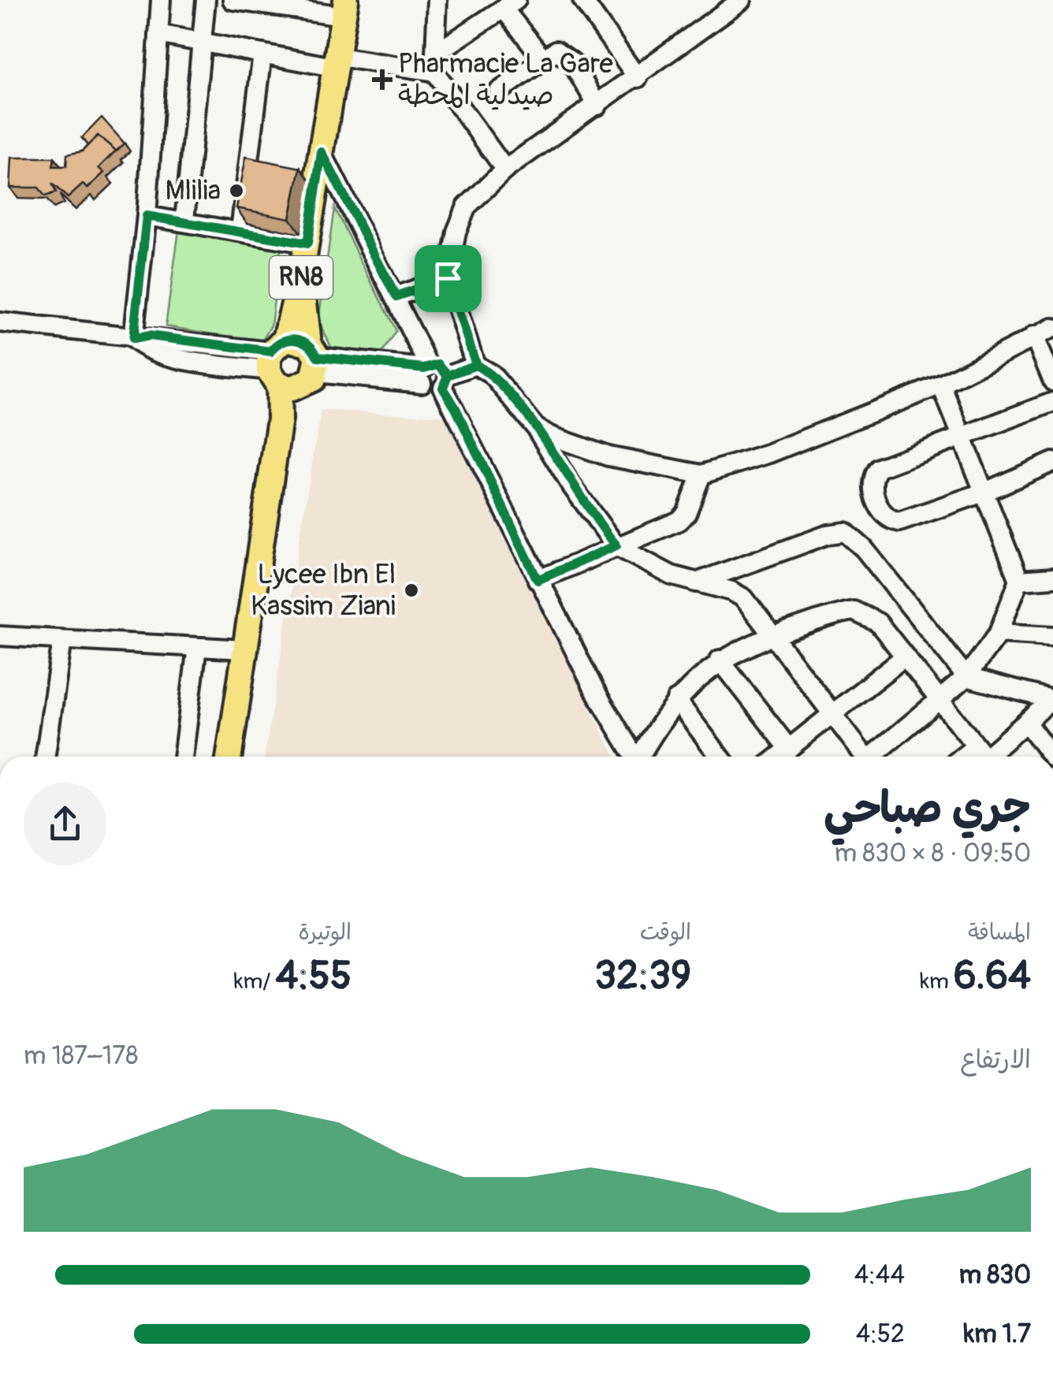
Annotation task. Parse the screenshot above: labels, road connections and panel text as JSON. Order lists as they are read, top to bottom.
{
  "streets": {
    "main road": ["RN8"]
  },
  "places": {
    "health": ["Pharmacie La Gare صيدلية المحطة"],
    "other": ["Mlilia", "Lycee Ibn El Kassim Ziani"]
  },
  "page": {
    "heading": ["جري صباحي", "09:50 · 8 × 830 m"],
    "stats": [
      ["المسافة", "6.64 km"],
      ["الوقت", "32:39"],
      ["الوتيرة", "4:55 /km"]
    ],
    "chart": ["الارتفاع", "178–187 m"],
    "list": [
      {
        "name": "830 m",
        "note": "4:44"
      },
      {
        "name": "1.7 km",
        "note": "4:52"
      }
    ]
  }
}
